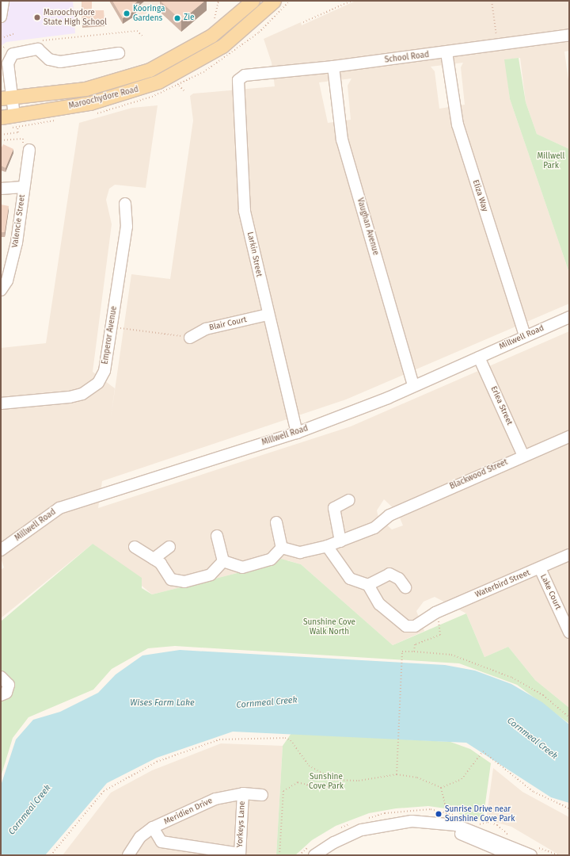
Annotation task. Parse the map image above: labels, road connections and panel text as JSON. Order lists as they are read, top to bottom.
{
  "streets": {
    "main road": ["Maroochydore Road"],
    "street": [
      "School Road",
      "Eliza Way",
      "Valencie Street",
      "Vaughan Avenue",
      "Larkin Street",
      "Blair Court",
      "Emperor Avenue",
      "Millwell Road",
      "Erlea Street",
      "Blackwood Street",
      "Waterbird Street",
      "Lake Court",
      "Meridien Drive",
      "Yorkeys Lane"
    ]
  },
  "crossings": [
    ["School Road", "Eliza Way"],
    ["School Road", "Vaughan Avenue"],
    ["School Road", "Larkin Street"],
    ["Eliza Way", "Millwell Road"],
    ["Vaughan Avenue", "Millwell Road"],
    ["Larkin Street", "Blair Court"],
    ["Larkin Street", "Millwell Road"],
    ["Millwell Road", "Erlea Street"],
    ["Erlea Street", "Blackwood Street"],
    ["Waterbird Street", "Lake Court"],
    ["Meridien Drive", "Yorkeys Lane"]
  ],
  "water": ["Wises Farm Lake", "Cornmeal Creek"],
  "parks": ["Millwell Park", "Sunshine Cove Walk North", "Sunshine Cove Park"],
  "places": [
    "Kooringa Gardens",
    "Maroochydore State High School",
    "Zie",
    "Sunrise Drive near Sunshine Cove Park"
  ]
}
